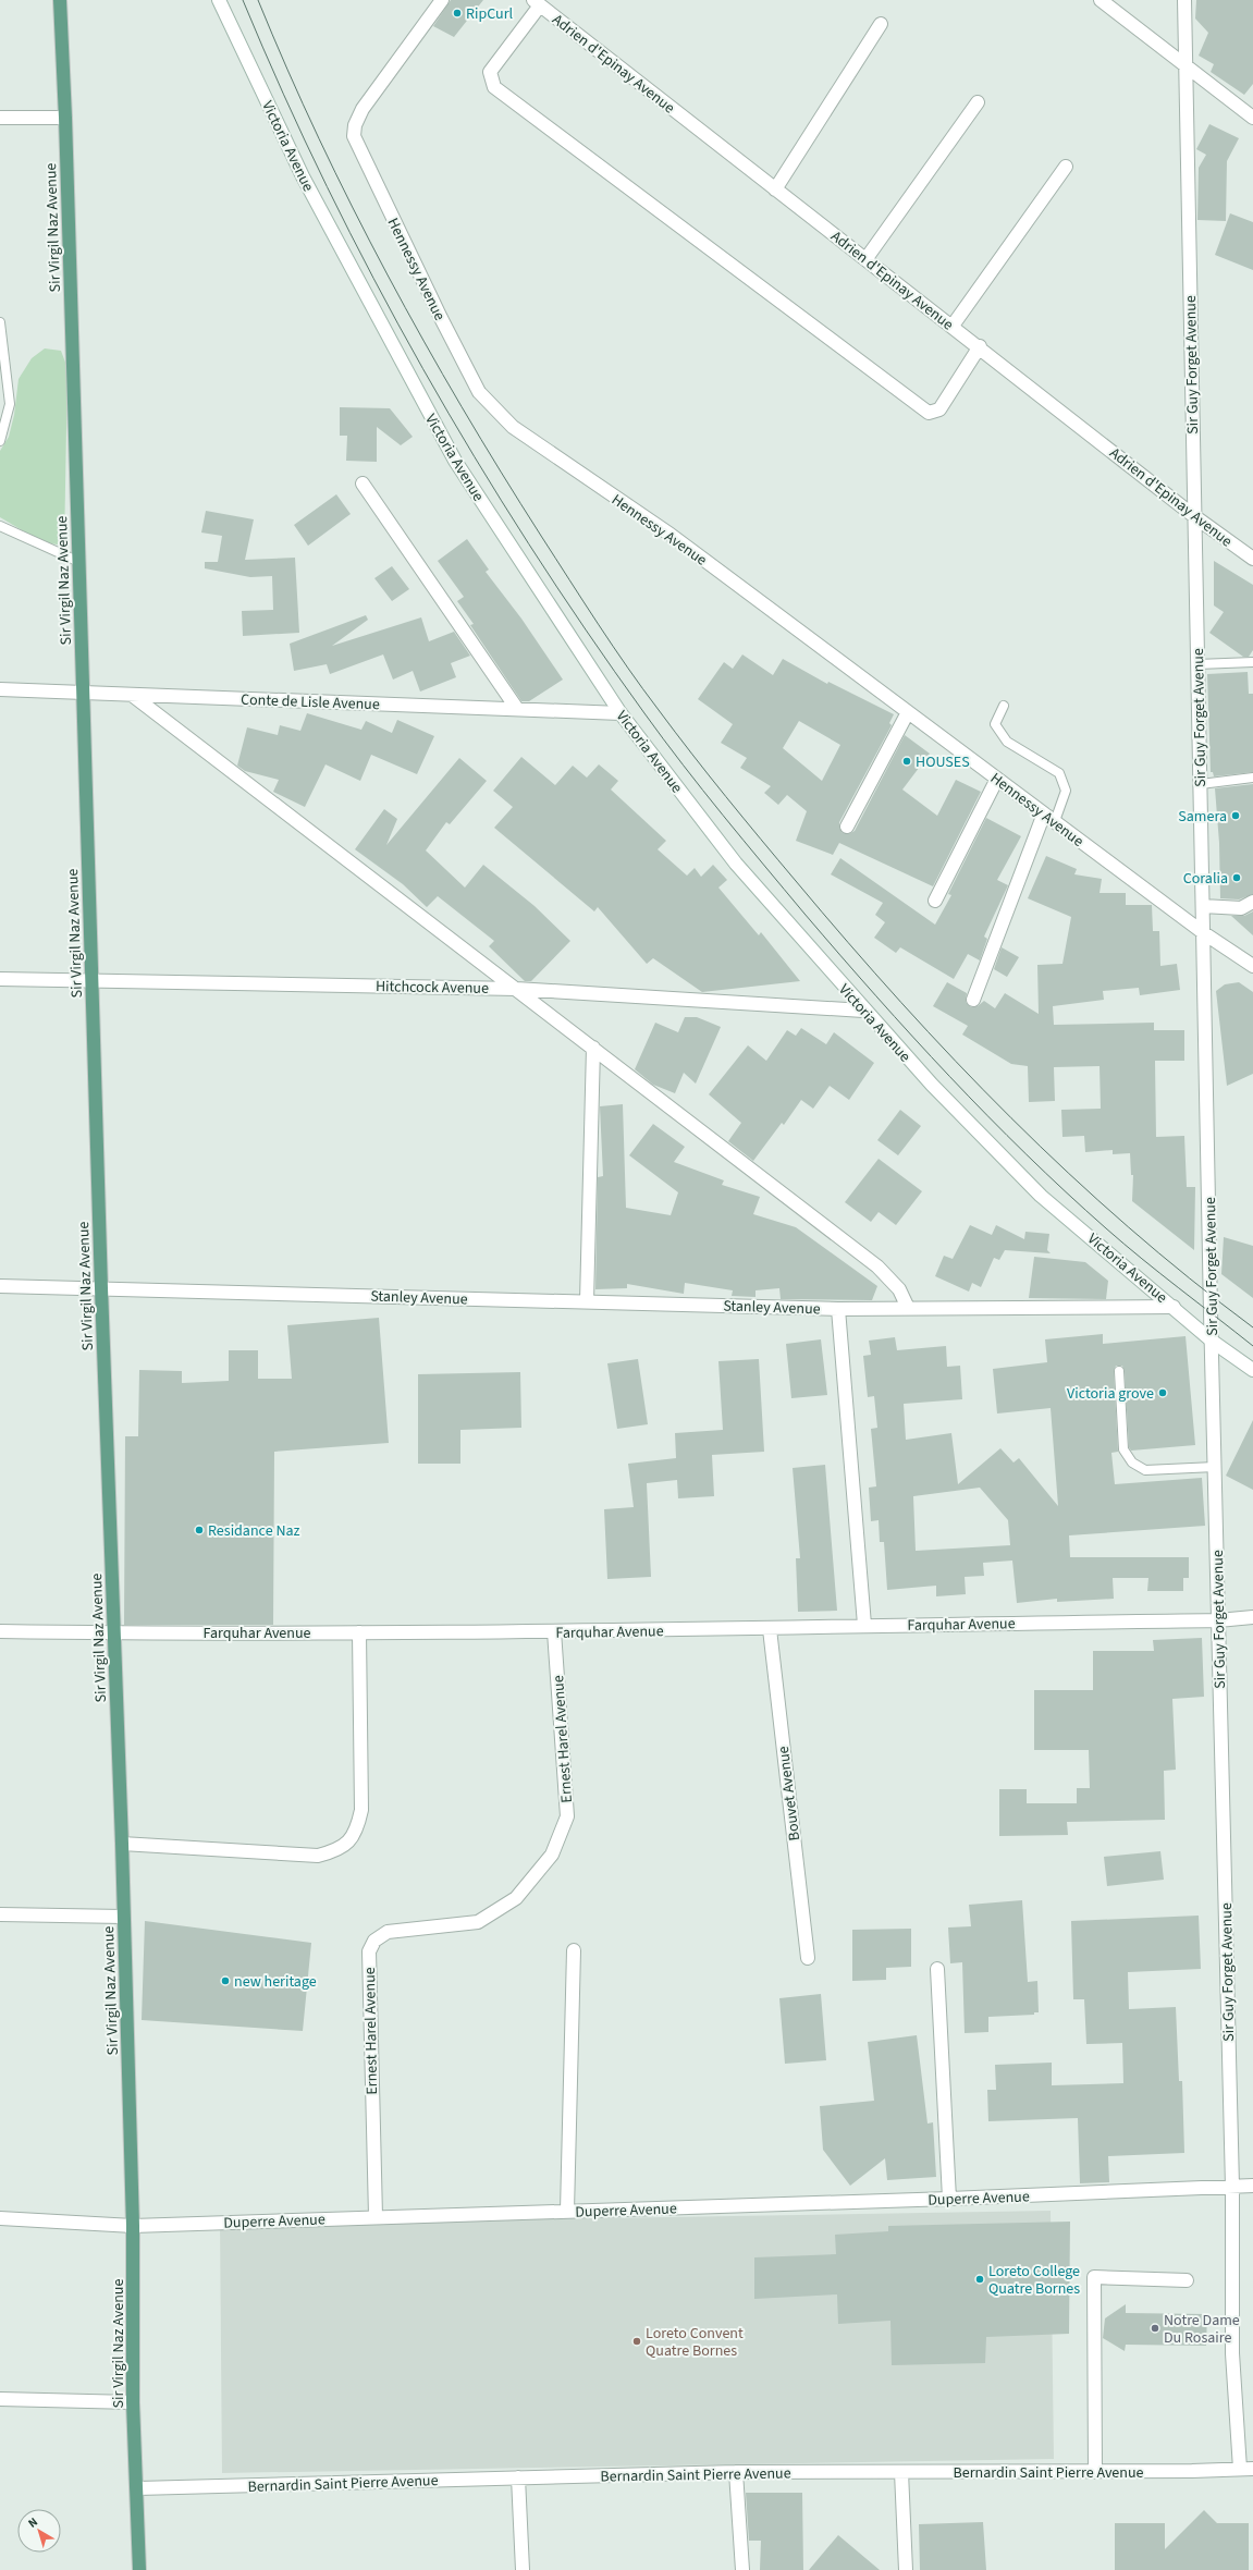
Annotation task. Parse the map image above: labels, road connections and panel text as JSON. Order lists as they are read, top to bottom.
{
  "streets": {
    "main road": ["Sir Virgil Naz Avenue"],
    "street": [
      "Adrien d'Epinay Avenue",
      "Victoria Avenue",
      "Hennessy Avenue",
      "Sir Guy Forget Avenue",
      "Conte de Lisle Avenue",
      "Hitchcock Avenue",
      "Stanley Avenue",
      "Farquhar Avenue",
      "Ernest Harel Avenue",
      "Bouvet Avenue",
      "Duperre Avenue",
      "Bernardin Saint Pierre Avenue"
    ]
  },
  "crossings": [
    ["Adrien d'Epinay Avenue", "Sir Guy Forget Avenue"],
    ["Victoria Avenue", "Sir Guy Forget Avenue"],
    ["Victoria Avenue", "Conte de Lisle Avenue"],
    ["Victoria Avenue", "Hitchcock Avenue"],
    ["Victoria Avenue", "Stanley Avenue"],
    ["Sir Virgil Naz Avenue", "Conte de Lisle Avenue"],
    ["Sir Virgil Naz Avenue", "Hitchcock Avenue"],
    ["Sir Virgil Naz Avenue", "Stanley Avenue"],
    ["Sir Virgil Naz Avenue", "Farquhar Avenue"],
    ["Sir Virgil Naz Avenue", "Duperre Avenue"],
    ["Sir Virgil Naz Avenue", "Bernardin Saint Pierre Avenue"],
    ["Hennessy Avenue", "Sir Guy Forget Avenue"],
    ["Sir Guy Forget Avenue", "Farquhar Avenue"],
    ["Sir Guy Forget Avenue", "Duperre Avenue"],
    ["Sir Guy Forget Avenue", "Bernardin Saint Pierre Avenue"],
    ["Stanley Avenue", "Farquhar Avenue"],
    ["Farquhar Avenue", "Ernest Harel Avenue"],
    ["Farquhar Avenue", "Bouvet Avenue"],
    ["Ernest Harel Avenue", "Duperre Avenue"]
  ],
  "places": [
    "RipCurl",
    "HOUSES",
    "Samera",
    "Coralia",
    "Victoria grove",
    "Residance Naz",
    "new heritage",
    "Loreto College Quatre Bornes",
    "Notre Dame Du Rosaire",
    "Loreto Convent Quatre Bornes"
  ],
  "north": "top left"
}
